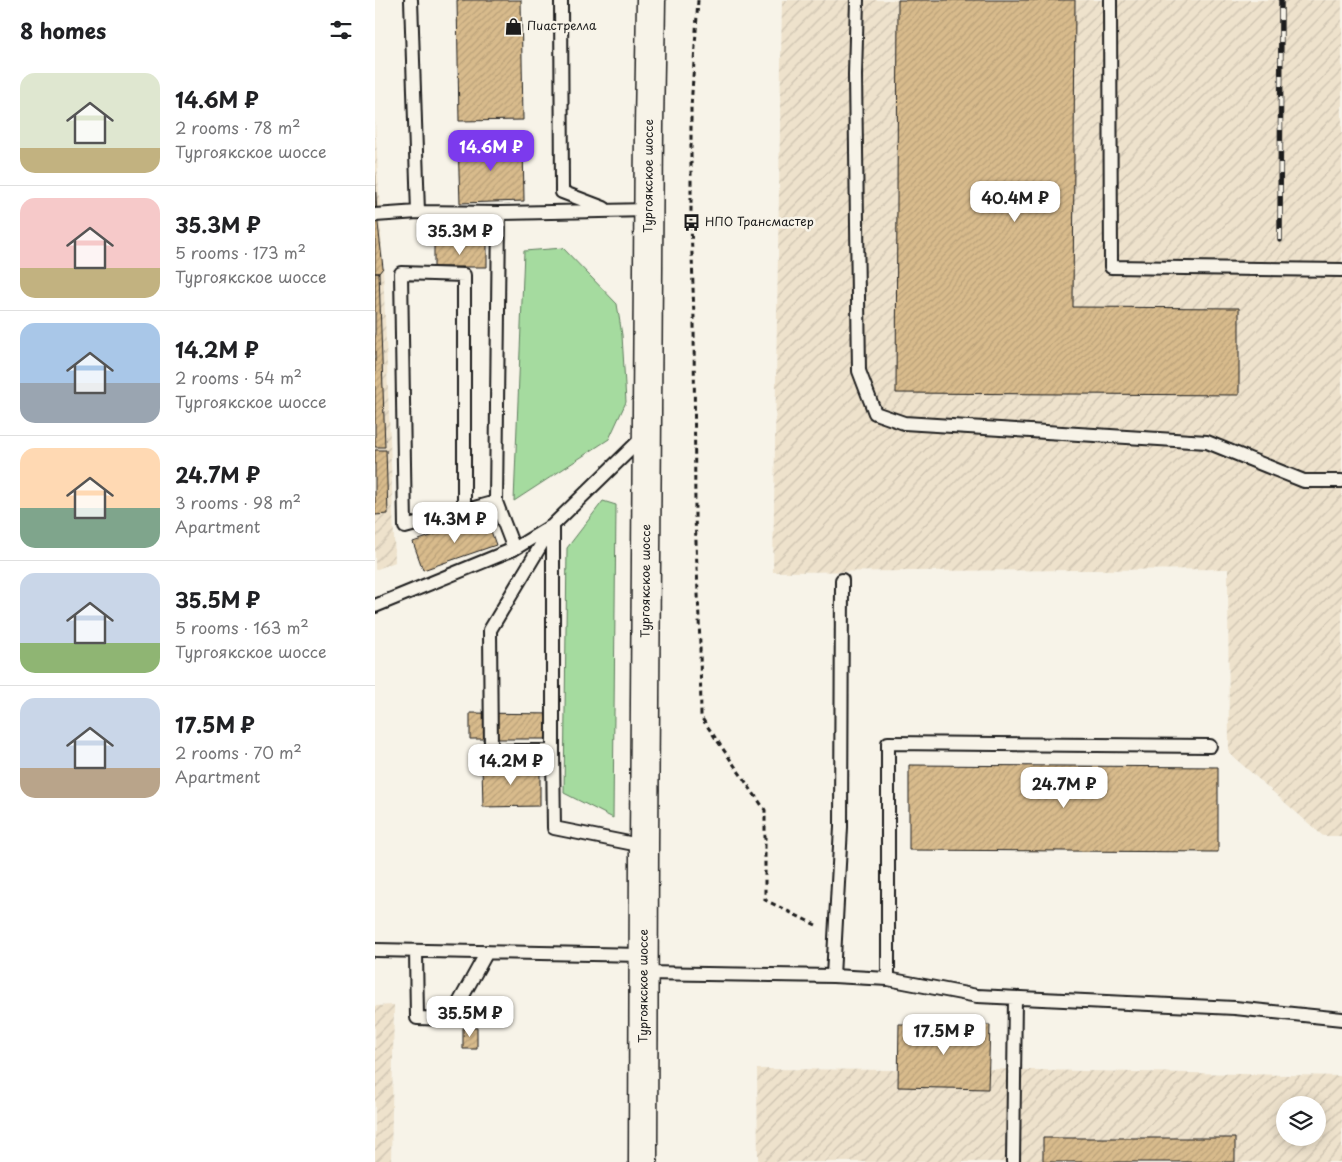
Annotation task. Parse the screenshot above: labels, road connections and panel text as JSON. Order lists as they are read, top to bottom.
{
  "streets": {
    "main road": ["Тургоякское шоссе"]
  },
  "places": {
    "shop": ["Пиастрелла"],
    "bus stop": ["НПО Трансмастер"]
  },
  "page": {
    "heading": "8 homes",
    "list": [
      {
        "name": "14.6M ₽",
        "note": "2 rooms · 78 m² · Тургоякское шоссе"
      },
      {
        "name": "35.3M ₽",
        "note": "5 rooms · 173 m² · Тургоякское шоссе"
      },
      {
        "name": "14.2M ₽",
        "note": "2 rooms · 54 m² · Тургоякское шоссе"
      },
      {
        "name": "24.7M ₽",
        "note": "3 rooms · 98 m² · Apartment"
      },
      {
        "name": "35.5M ₽",
        "note": "5 rooms · 163 m² · Тургоякское шоссе"
      },
      {
        "name": "17.5M ₽",
        "note": "2 rooms · 70 m² · Apartment"
      }
    ],
    "price": [
      "14.6M ₽",
      "40.4M ₽",
      "35.3M ₽",
      "14.3M ₽",
      "14.2M ₽",
      "24.7M ₽",
      "35.5M ₽",
      "17.5M ₽"
    ]
  }
}
